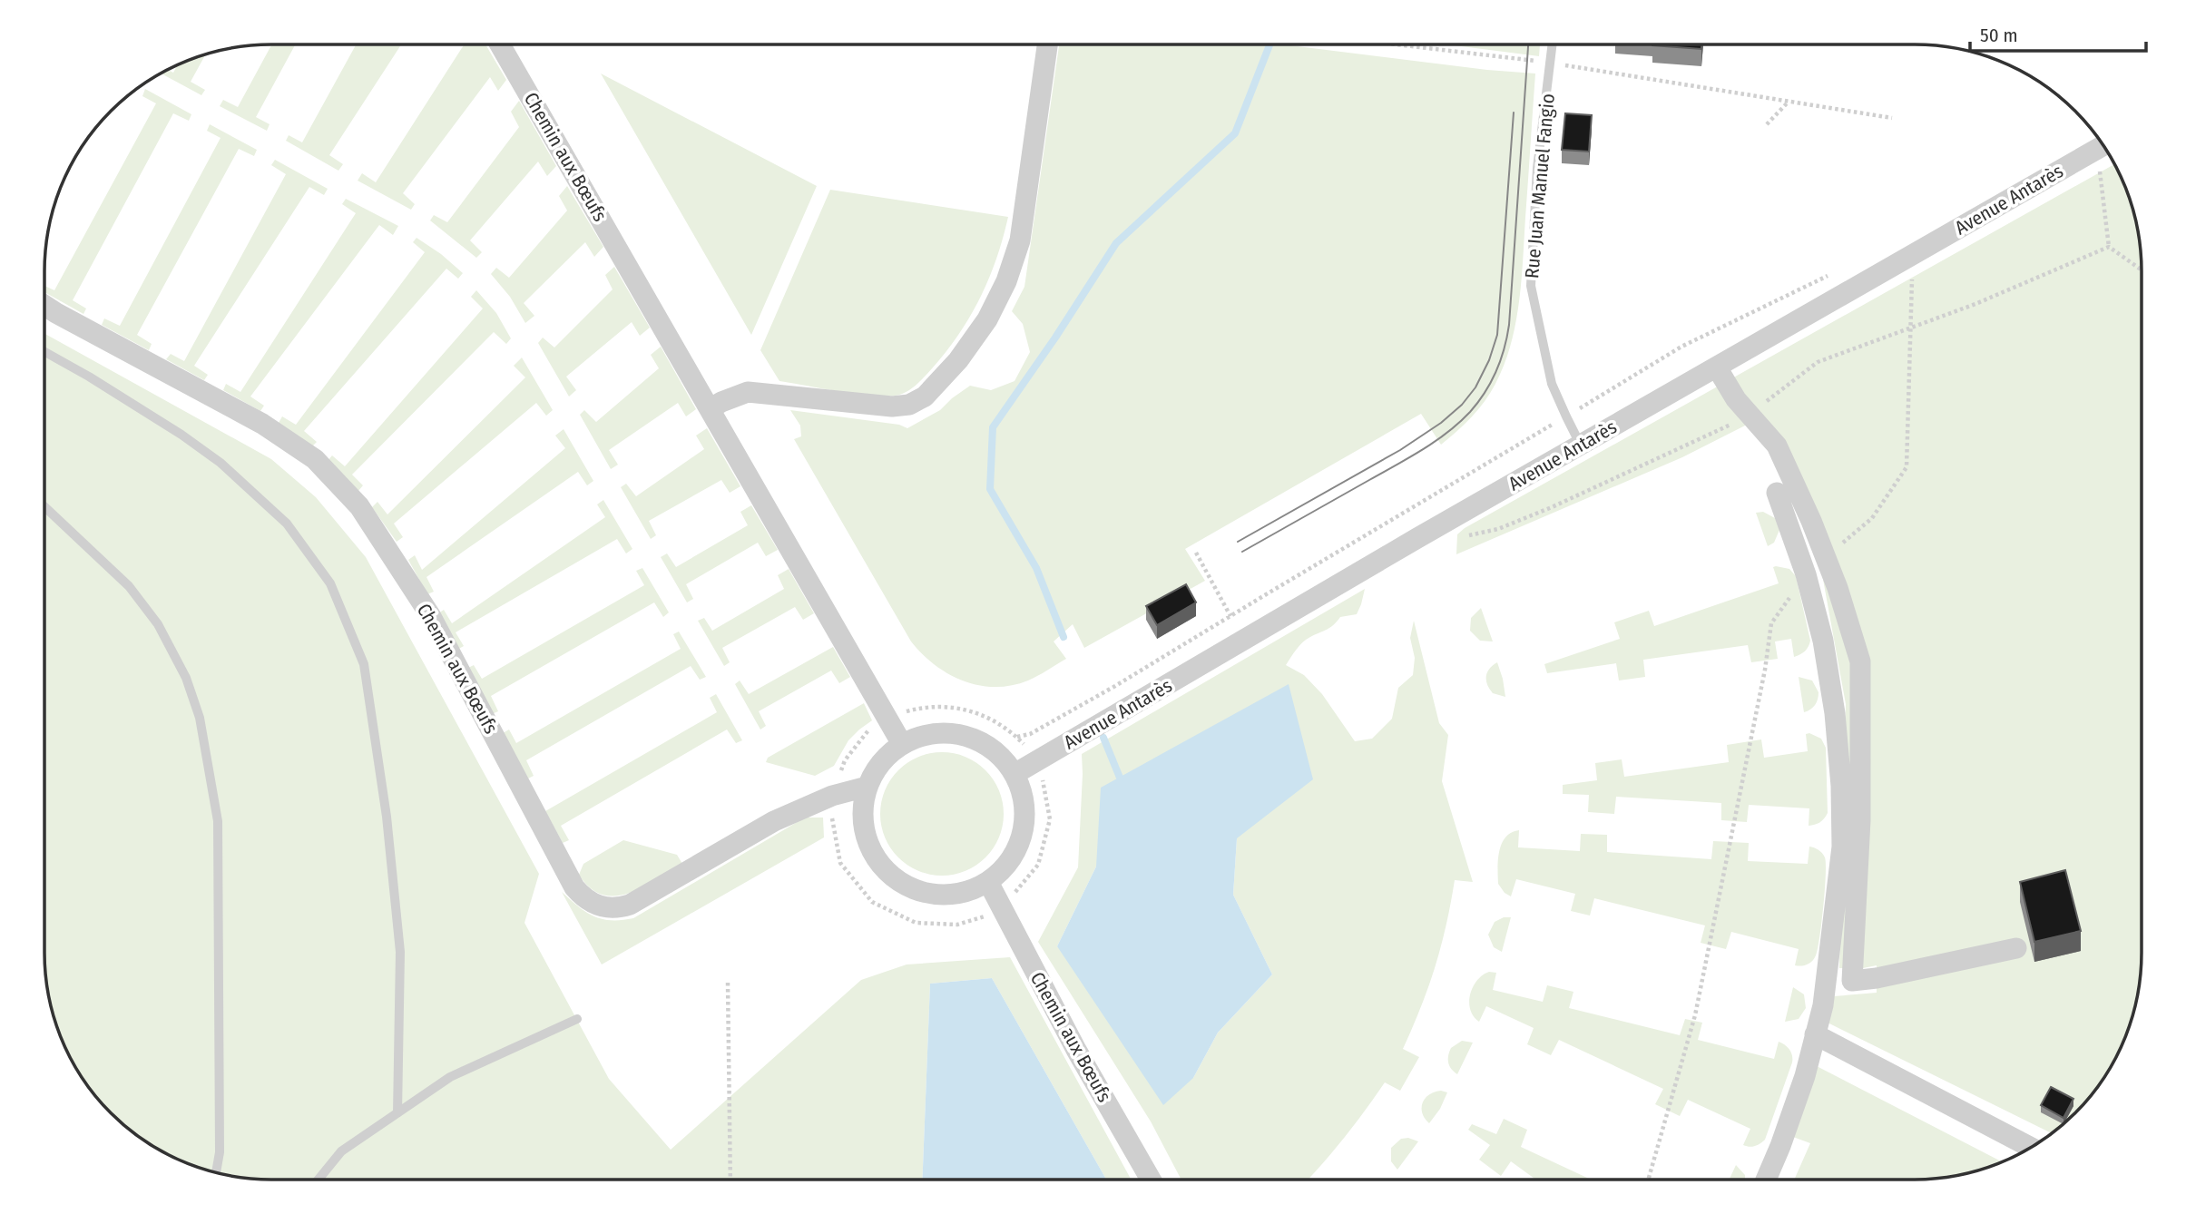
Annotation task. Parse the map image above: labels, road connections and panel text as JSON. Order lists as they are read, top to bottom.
{
  "streets": {
    "street": ["Chemin aux Bœufs", "Avenue Antarès"],
    "lane": ["Rue Juan Manuel Fangio"]
  },
  "crossings": [
    ["Chemin aux Bœufs", "Avenue Antarès"],
    ["Rue Juan Manuel Fangio", "Avenue Antarès"]
  ],
  "scale_bar": "50 m"
}
